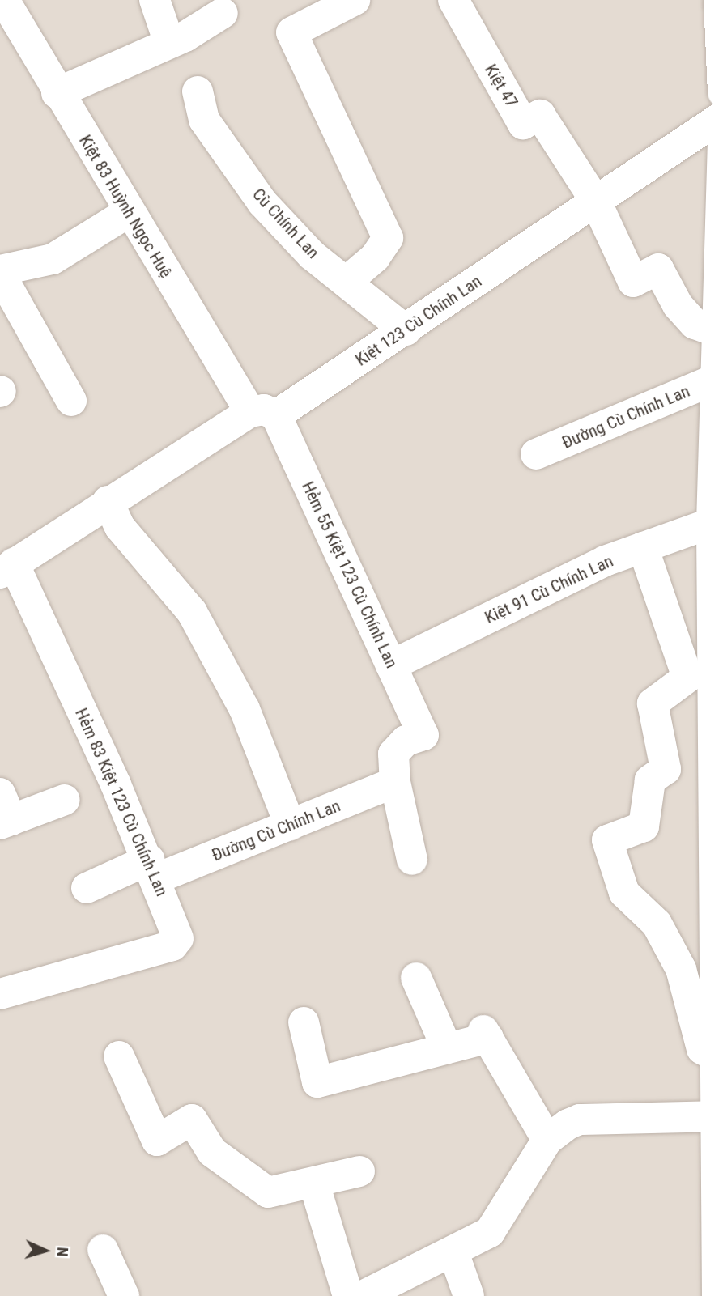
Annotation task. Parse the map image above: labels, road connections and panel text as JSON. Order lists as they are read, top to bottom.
{
  "streets": {
    "street": [
      "Kiệt 47",
      "Kiệt 83 Huỳnh Ngọc Huệ",
      "Cù Chính Lan",
      "Kiệt 123 Cù Chính Lan",
      "Đường Cù Chính Lan",
      "Hẻm 55 Kiệt 123 Cù Chính Lan",
      "Kiệt 91 Cù Chính Lan",
      "Hẻm 83 Kiệt 123 Cù Chính Lan"
    ]
  },
  "crossings": [
    ["Kiệt 47", "Kiệt 123 Cù Chính Lan"],
    ["Kiệt 83 Huỳnh Ngọc Huệ", "Kiệt 123 Cù Chính Lan"],
    ["Kiệt 83 Huỳnh Ngọc Huệ", "Hẻm 55 Kiệt 123 Cù Chính Lan"],
    ["Cù Chính Lan", "Kiệt 123 Cù Chính Lan"],
    ["Kiệt 123 Cù Chính Lan", "Hẻm 55 Kiệt 123 Cù Chính Lan"],
    ["Kiệt 123 Cù Chính Lan", "Hẻm 83 Kiệt 123 Cù Chính Lan"],
    ["Đường Cù Chính Lan", "Hẻm 55 Kiệt 123 Cù Chính Lan"],
    ["Đường Cù Chính Lan", "Kiệt 91 Cù Chính Lan"],
    ["Đường Cù Chính Lan", "Hẻm 83 Kiệt 123 Cù Chính Lan"],
    ["Hẻm 55 Kiệt 123 Cù Chính Lan", "Kiệt 91 Cù Chính Lan"]
  ],
  "north": "right"
}
